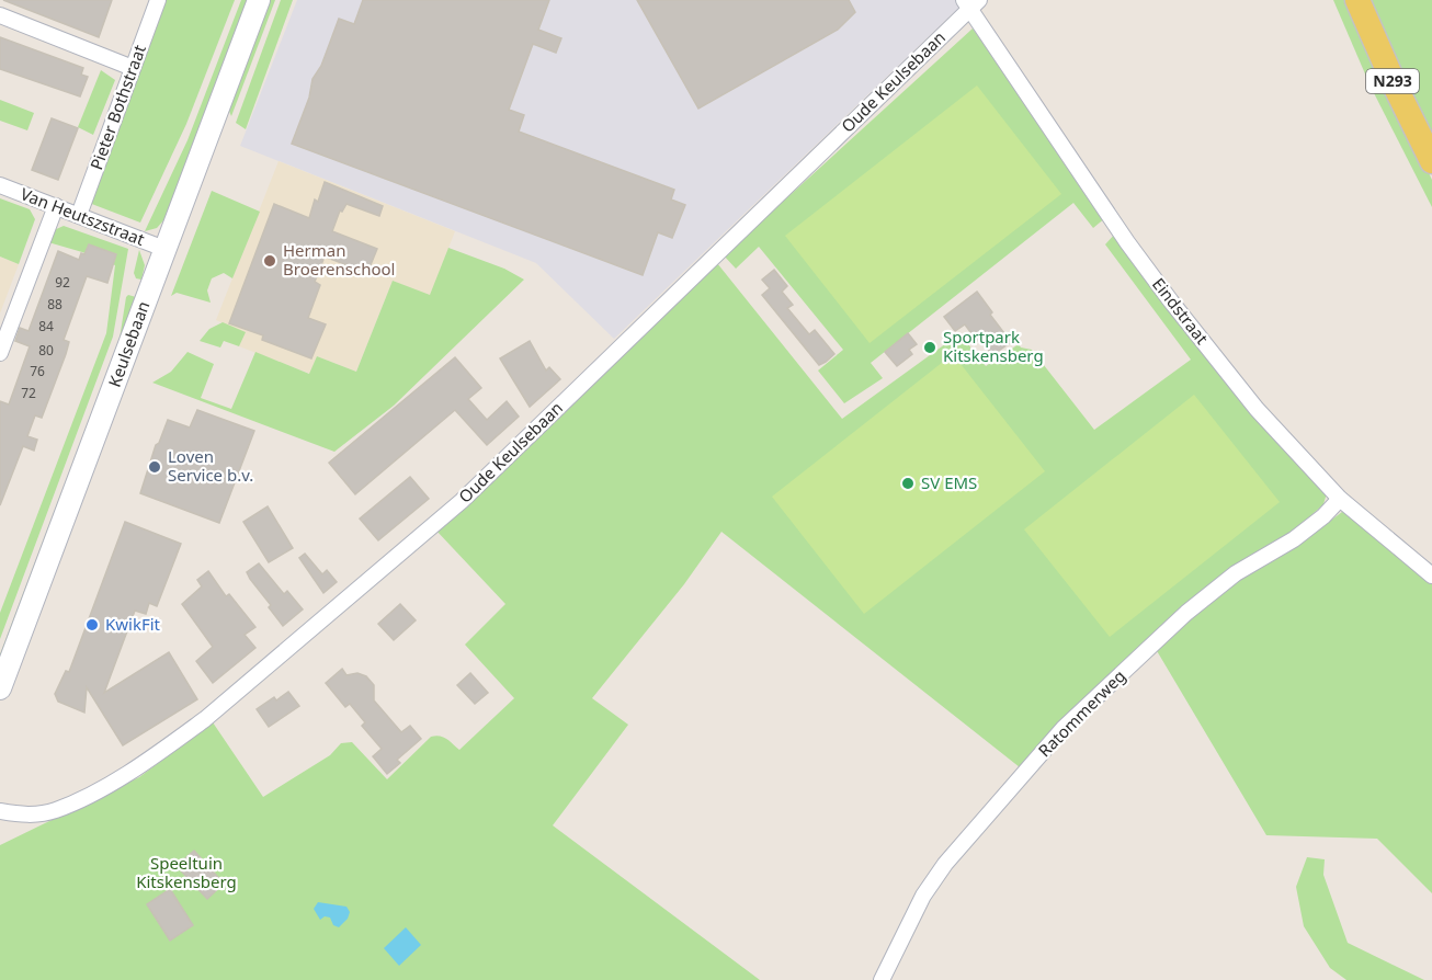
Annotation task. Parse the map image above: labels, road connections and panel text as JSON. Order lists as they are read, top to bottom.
{
  "streets": {
    "main road": ["N293"],
    "street": [
      "Oude Keulsebaan",
      "Pieter Bothstraat",
      "Van Heutszstraat",
      "Eindstraat",
      "Keulsebaan",
      "Ratommerweg"
    ]
  },
  "crossings": [
    ["Oude Keulsebaan", "Eindstraat"],
    ["Pieter Bothstraat", "Van Heutszstraat"],
    ["Van Heutszstraat", "Keulsebaan"],
    ["Eindstraat", "Ratommerweg"]
  ],
  "parks": ["Speeltuin Kitskensberg"],
  "places": [
    "Herman Broerenschool",
    "Sportpark Kitskensberg",
    "Loven Service b.v.",
    "SV EMS",
    "KwikFit"
  ],
  "house_numbers": [
    "92",
    "88",
    "84",
    "80",
    "76",
    "72"
  ]
}
